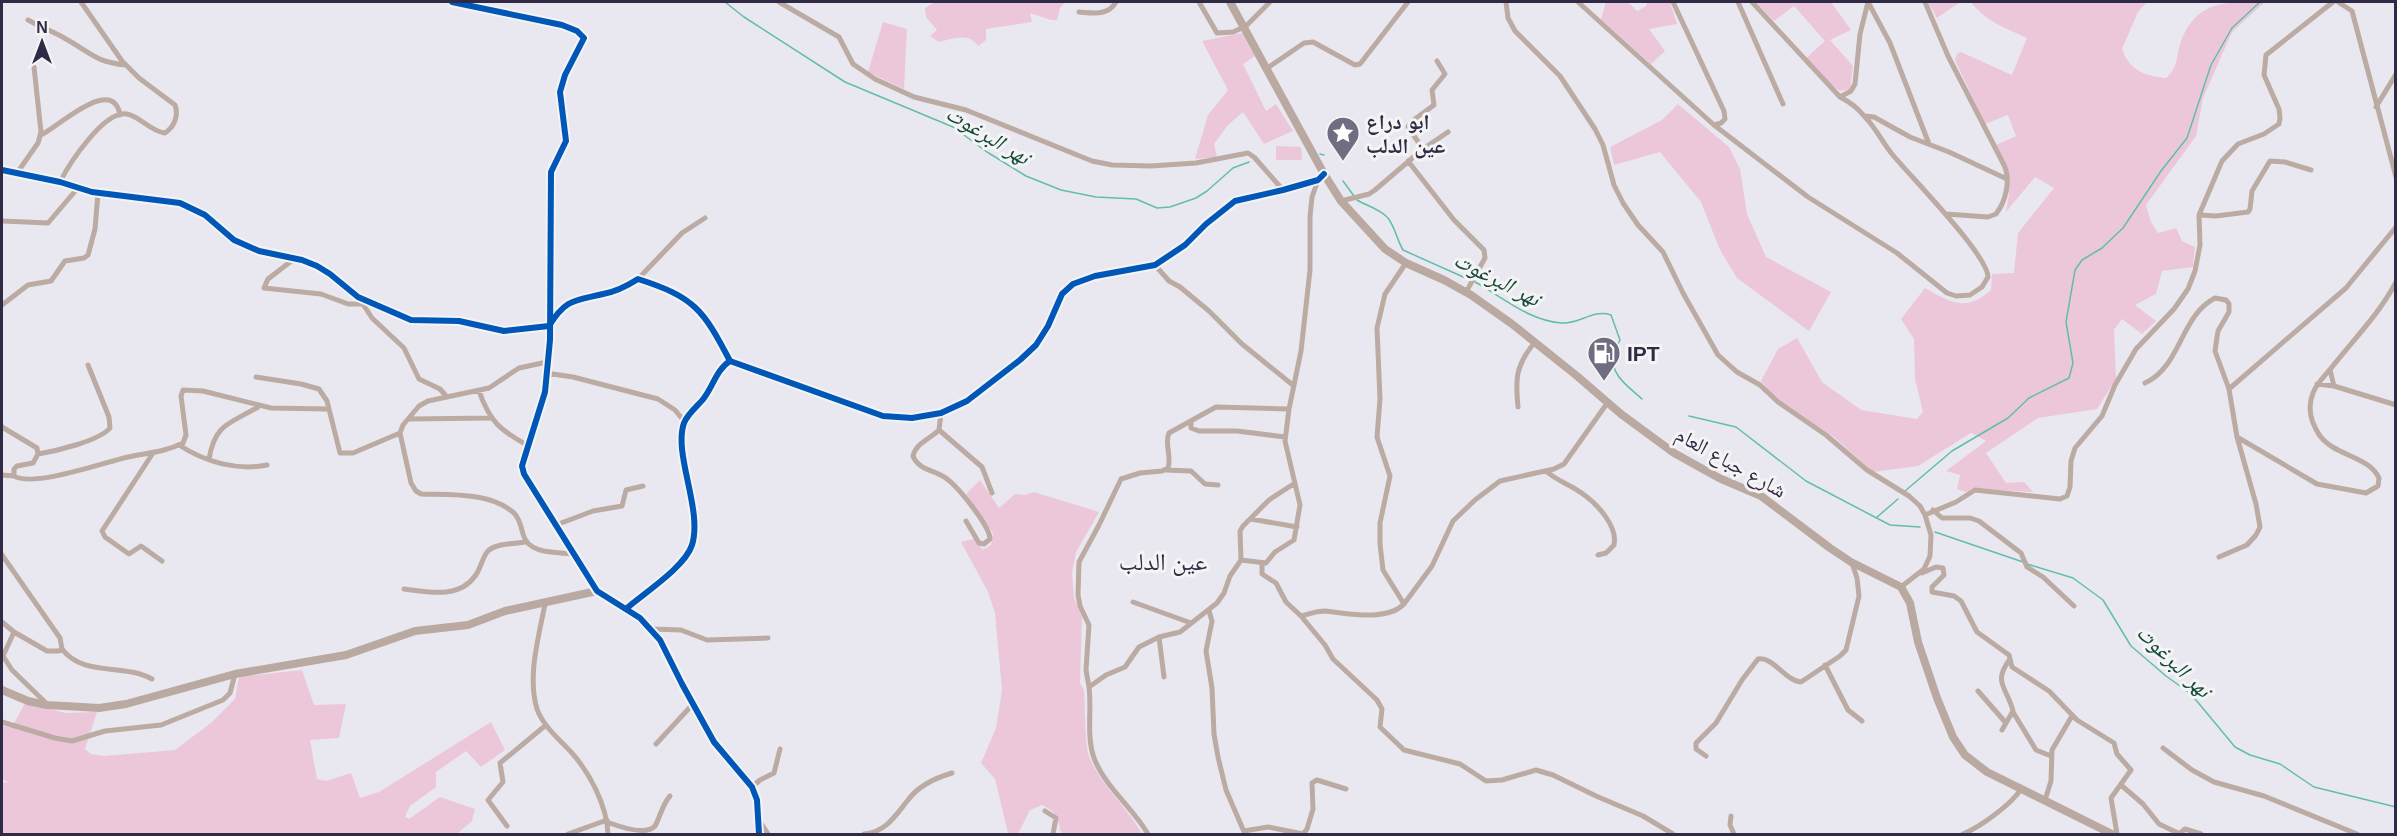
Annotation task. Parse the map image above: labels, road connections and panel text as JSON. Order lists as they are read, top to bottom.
{
  "streets": {
    "main road": ["شارع جباع العام"]
  },
  "districts": ["عين الدلب"],
  "water": ["نهر البرغوت"],
  "places": {
    "place": ["ابو دراع عين الدلب"],
    "fuel station": ["IPT"]
  },
  "north": "top"
}
